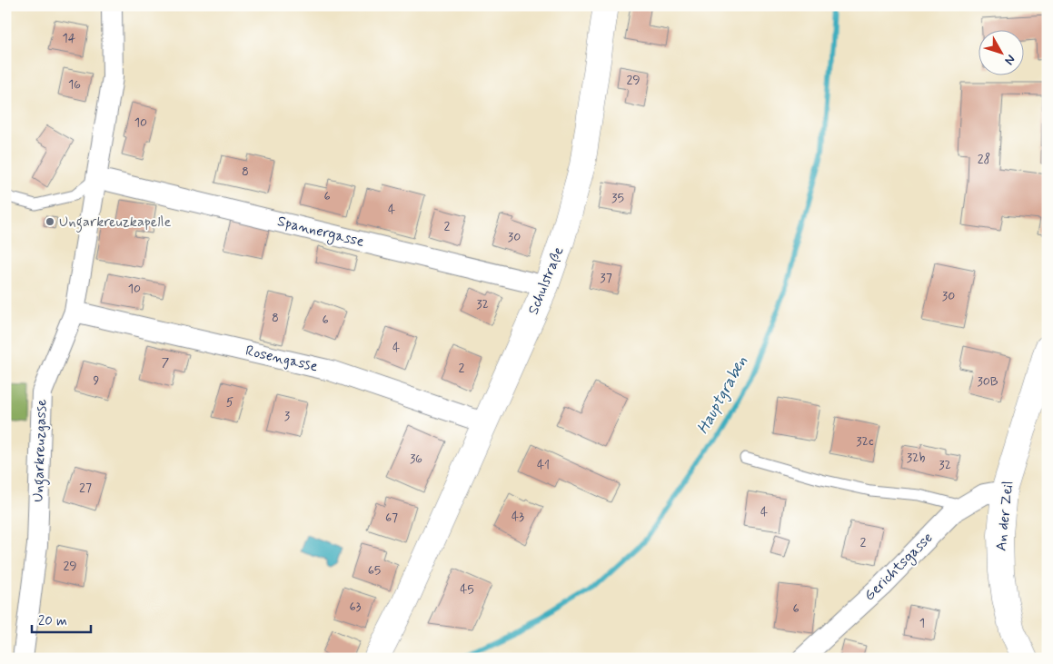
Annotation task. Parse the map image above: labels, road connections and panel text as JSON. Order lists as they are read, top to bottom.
{
  "streets": {
    "street": [
      "Spannergasse",
      "Schulstraße",
      "Rosengasse",
      "Ungarkreuzgasse",
      "An der Zeil",
      "Gerichtsgasse"
    ]
  },
  "crossings": [
    ["Spannergasse", "Schulstraße"],
    ["Spannergasse", "Ungarkreuzgasse"],
    ["Schulstraße", "Rosengasse"],
    ["Rosengasse", "Ungarkreuzgasse"],
    ["An der Zeil", "Gerichtsgasse"]
  ],
  "water": ["Hauptgraben"],
  "places": ["Ungarkreuzkapelle"],
  "house_numbers": [
    "14",
    "29",
    "16",
    "10",
    "28",
    "8",
    "6",
    "35",
    "4",
    "2",
    "30",
    "37",
    "10",
    "30",
    "32",
    "8",
    "6",
    "4",
    "7",
    "2",
    "9",
    "30B",
    "5",
    "3",
    "32c",
    "32b",
    "36",
    "41",
    "32",
    "27",
    "4",
    "43",
    "67",
    "2",
    "29",
    "65",
    "45",
    "63",
    "6",
    "1"
  ],
  "scale_bar": "20 m",
  "north": "bottom right"
}
